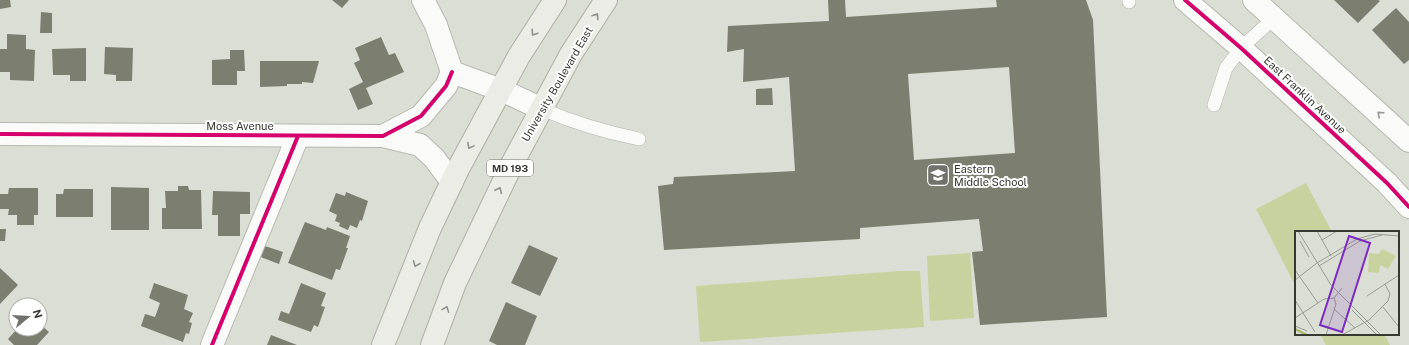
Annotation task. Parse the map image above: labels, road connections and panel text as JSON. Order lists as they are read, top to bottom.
{
  "streets": {
    "main road": ["University Boulevard East", "MD 193"],
    "street": ["East Franklin Avenue", "Moss Avenue"]
  },
  "places": {
    "school or university": ["Eastern Middle School"]
  },
  "north": "right"
}
